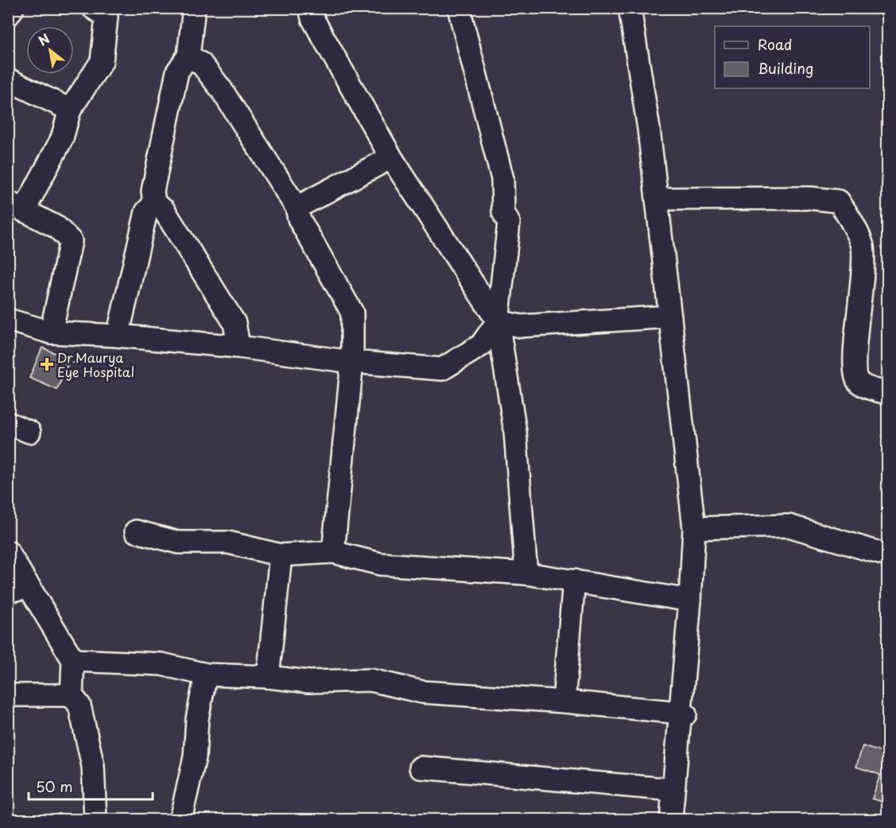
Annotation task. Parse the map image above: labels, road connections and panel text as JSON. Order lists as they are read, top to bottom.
{
  "places": {
    "health": ["Dr.Maurya Eye Hospital"]
  },
  "legend": ["Road", "Building"],
  "scale_bar": "50 m",
  "north": "top left"
}
